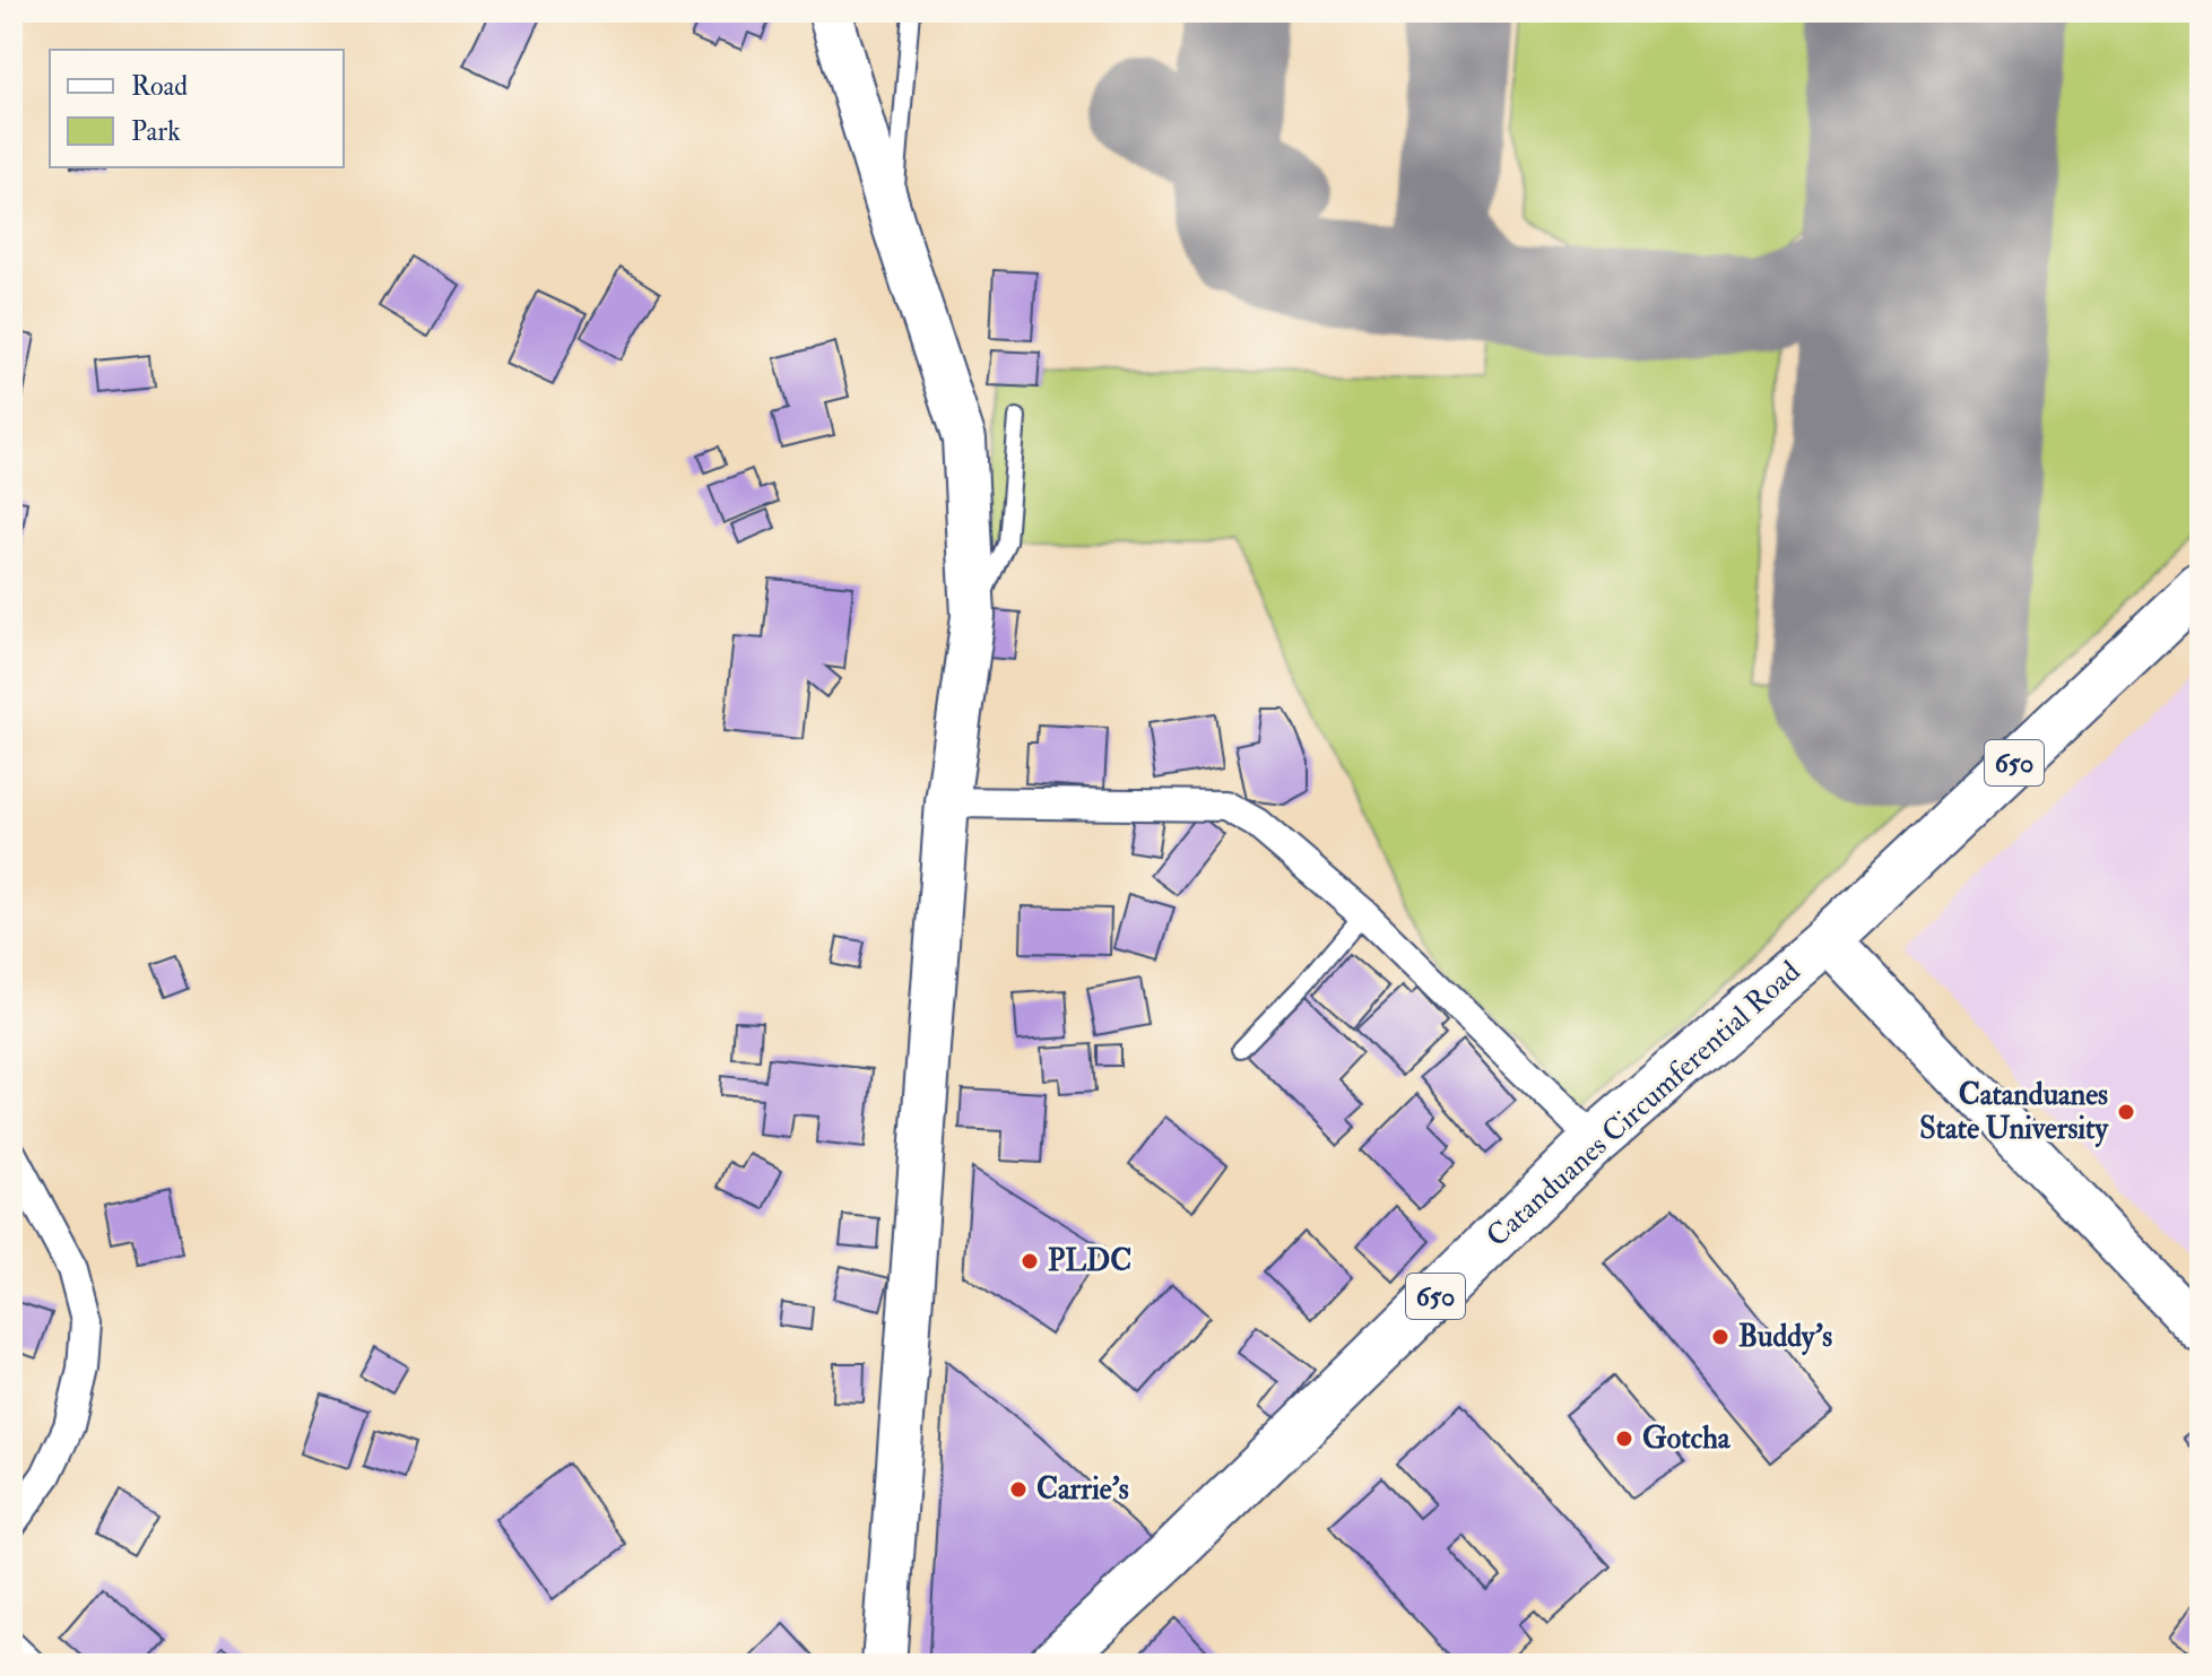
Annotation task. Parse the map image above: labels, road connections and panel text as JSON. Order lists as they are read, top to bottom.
{
  "streets": {
    "main road": ["650", "Catanduanes Circumferential Road"]
  },
  "places": [
    "Catanduanes State University",
    "PLDC",
    "Buddy's",
    "Gotcha",
    "Carrie's"
  ],
  "legend": ["Road", "Park"]
}
